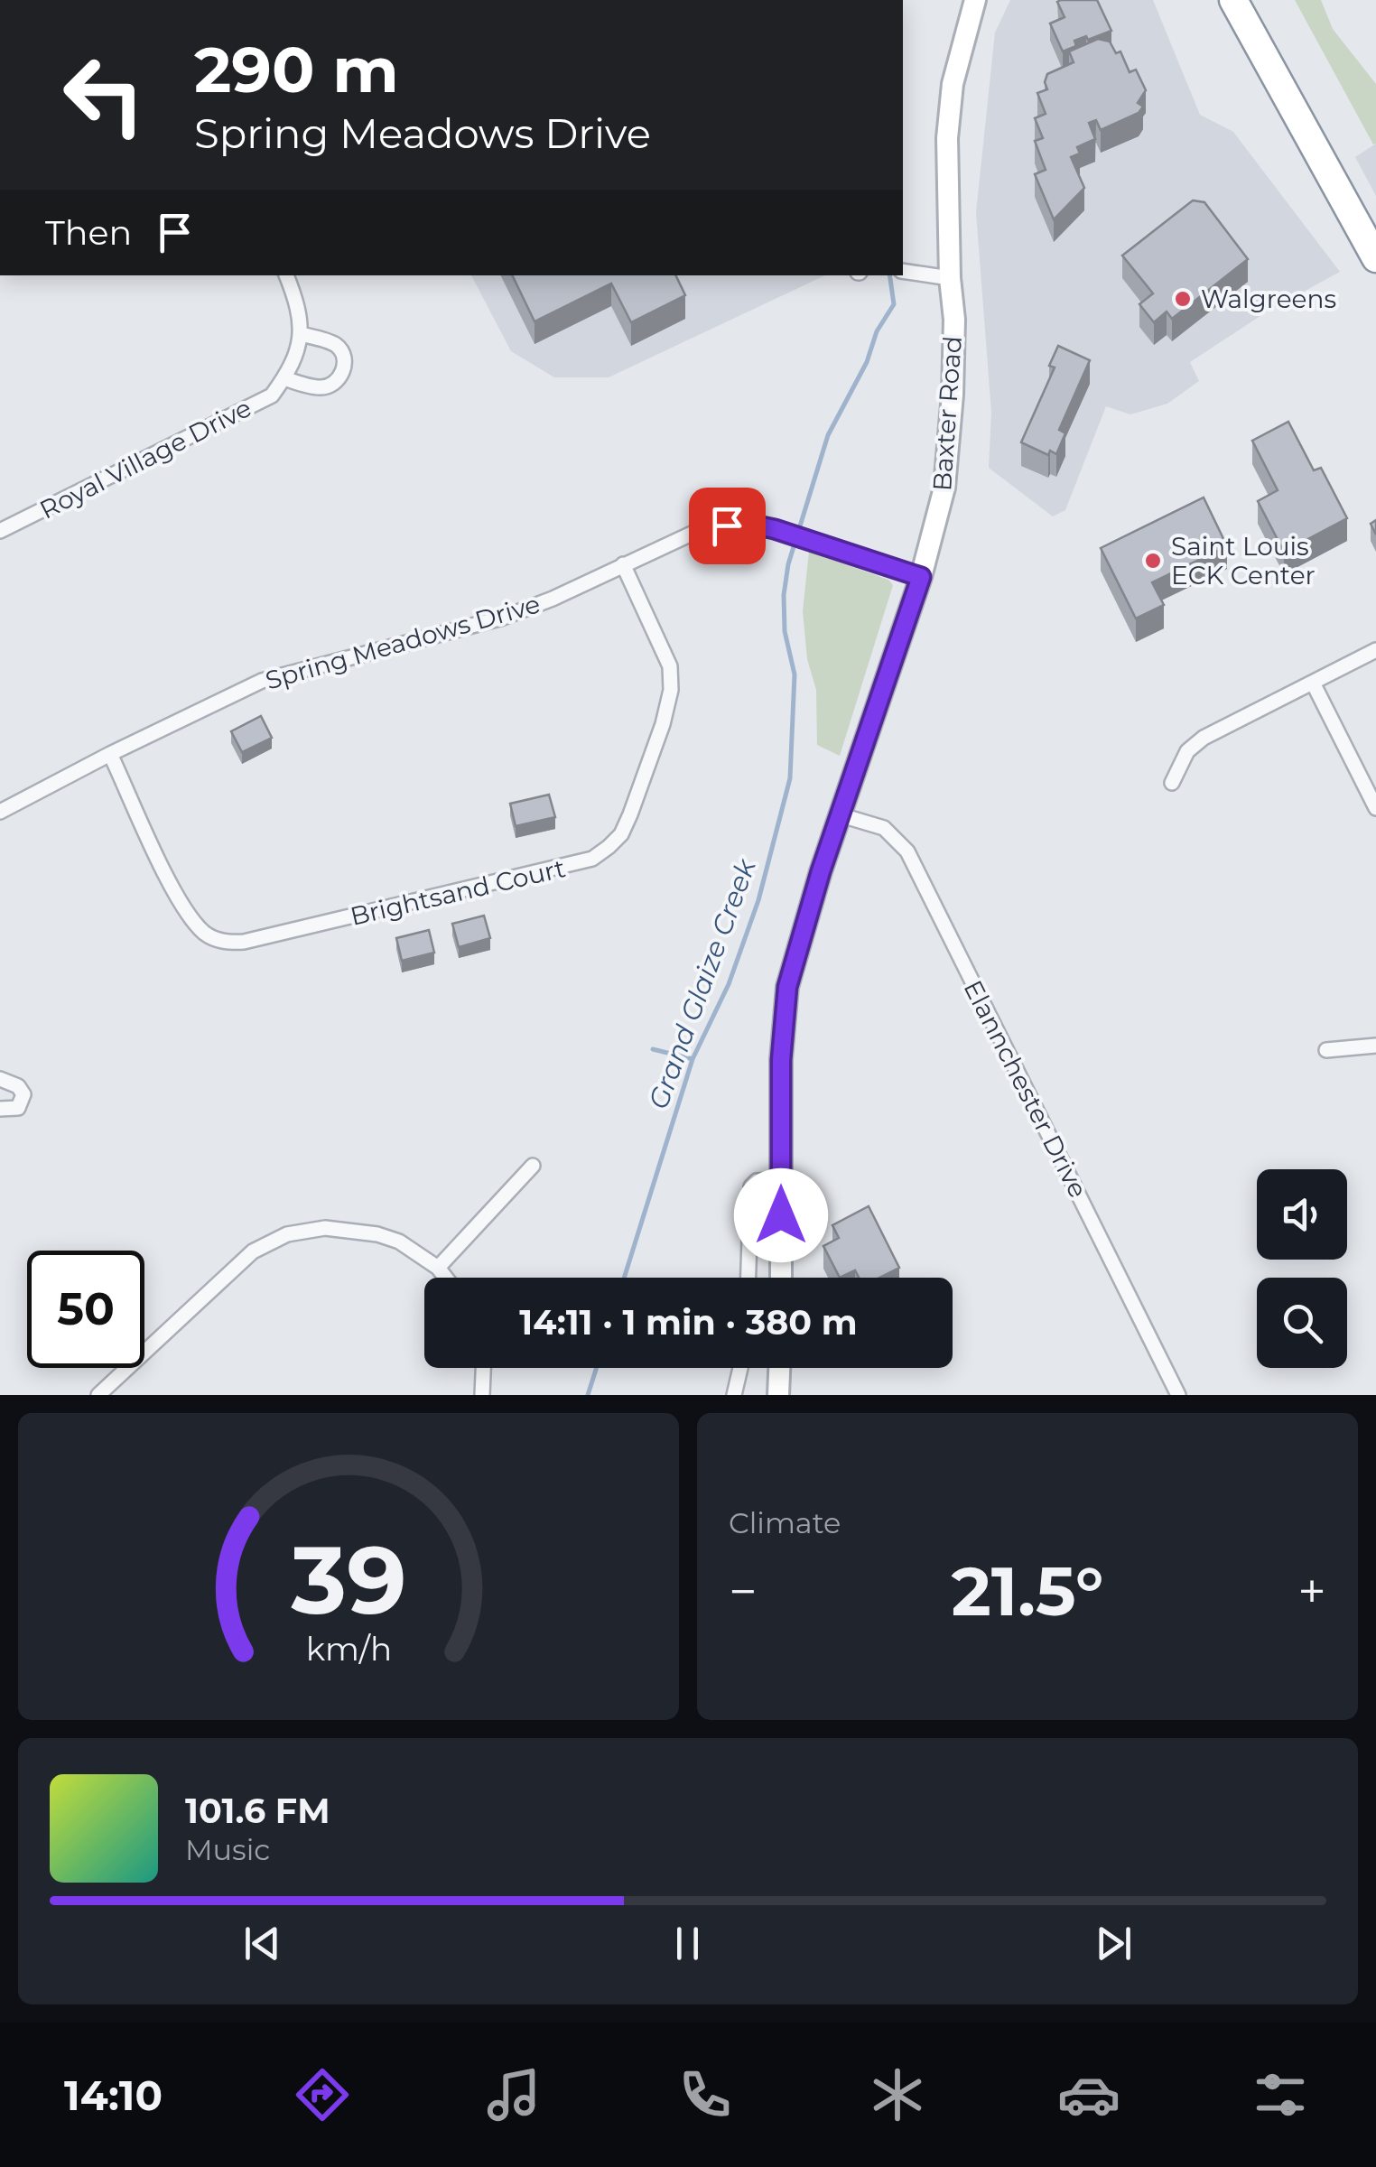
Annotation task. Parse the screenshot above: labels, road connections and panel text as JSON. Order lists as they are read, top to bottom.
{
  "streets": {
    "main road": ["Baxter Road"],
    "street": [
      "Royal Village Drive",
      "Spring Meadows Drive",
      "Brightsand Court",
      "Elannchester Drive"
    ]
  },
  "crossings": [
    ["Baxter Road", "Spring Meadows Drive"],
    ["Baxter Road", "Elannchester Drive"],
    ["Spring Meadows Drive", "Brightsand Court"]
  ],
  "water": ["Grand Glaize Creek"],
  "places": ["Walgreens", "Saint Louis ECK Center"],
  "page": {
    "turn": ["290 m", "Spring Meadows Drive"],
    "then": "Then",
    "limit": "50",
    "trip": "14:11 · 1 min · 380 m",
    "tile": "Climate",
    "heat": ["−", "21.5°", "+"],
    "song": ["101.6 FM", "Music"],
    "tabs": "14:10",
    "gauge": ["39", "km/h"]
  }
}
